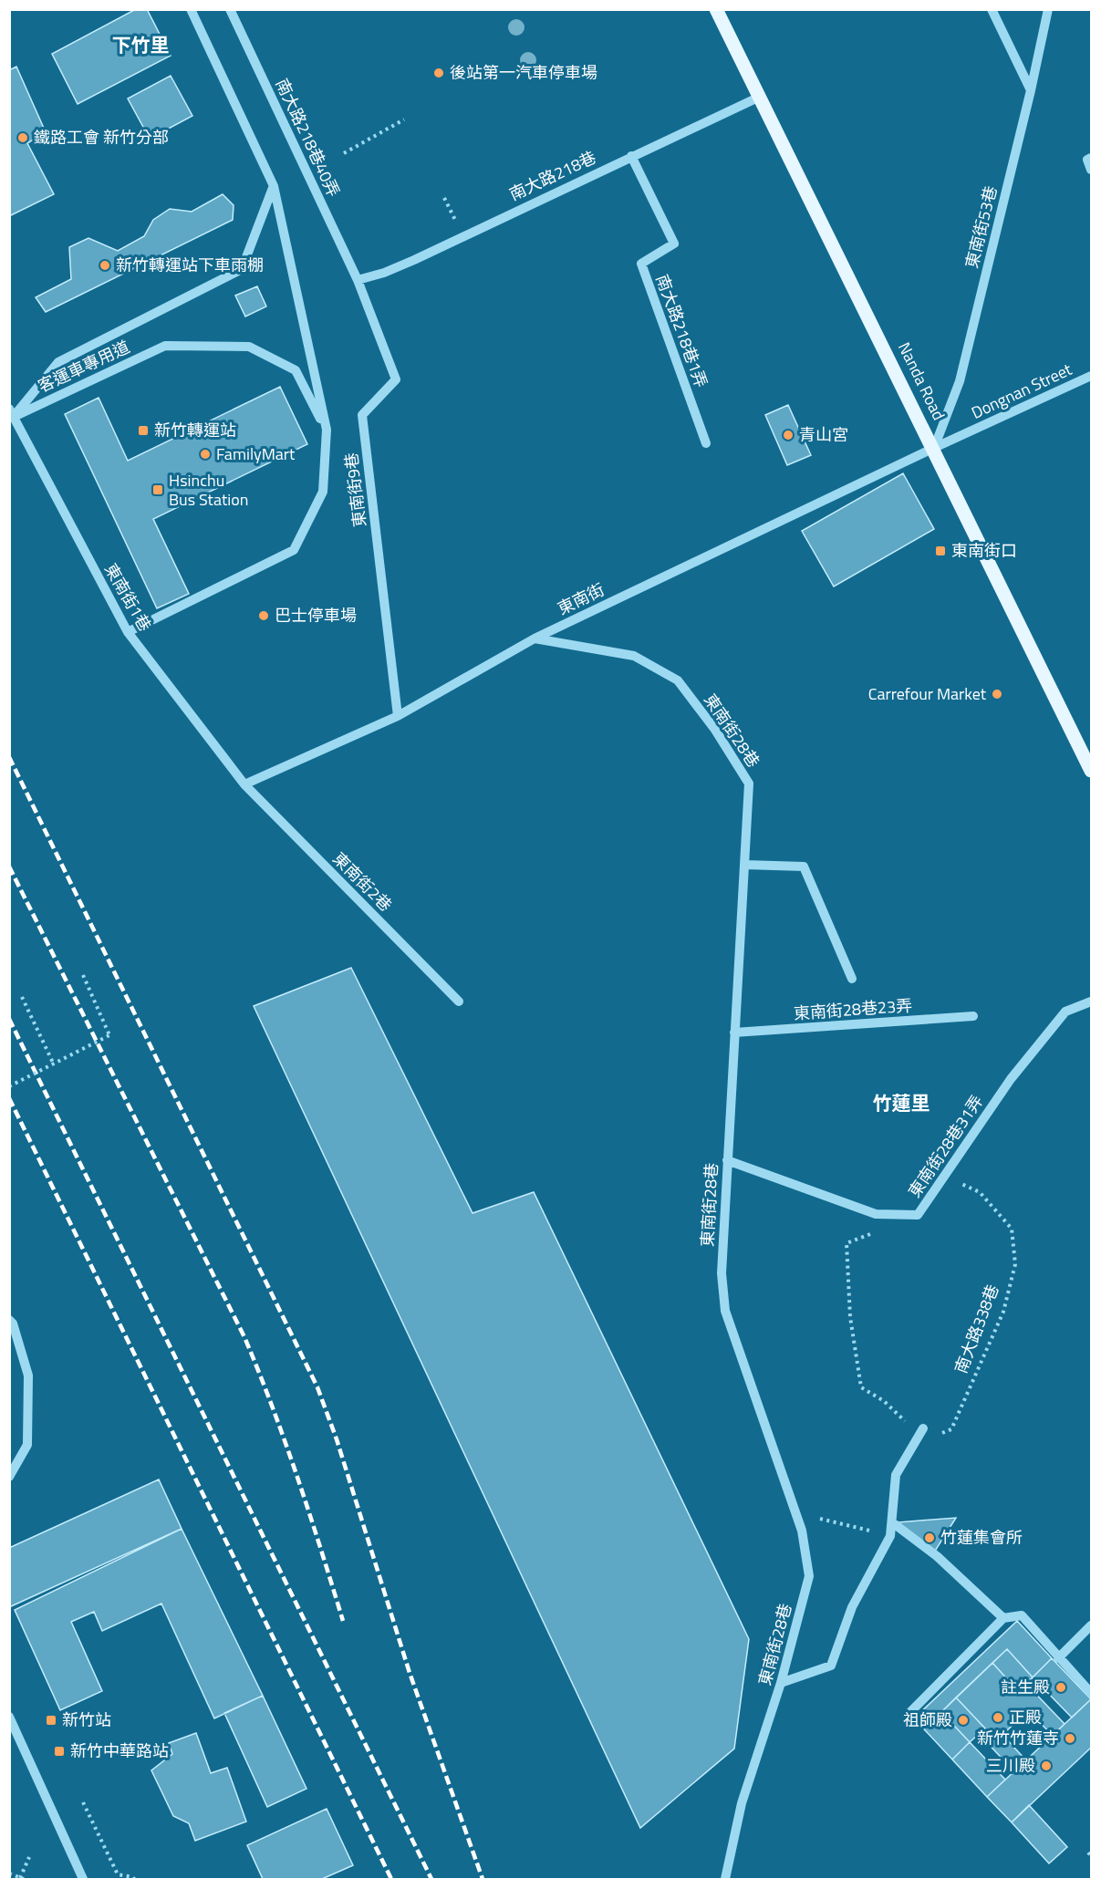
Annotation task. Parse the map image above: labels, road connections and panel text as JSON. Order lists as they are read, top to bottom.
{
  "streets": {
    "main road": ["Nanda Road"],
    "street": [
      "南大路218巷40弄",
      "南大路218巷",
      "東南街53巷",
      "南大路218巷1弄",
      "客運車專用道",
      "Dongnan Street",
      "東南街9巷",
      "東南街1巷",
      "東南街",
      "東南街28巷",
      "東南街2巷",
      "東南街28巷23弄",
      "東南街28巷31弄"
    ],
    "path": ["南大路338巷"]
  },
  "crossings": [
    ["南大路218巷40弄", "南大路218巷"],
    ["南大路218巷40弄", "東南街9巷"],
    ["南大路218巷", "南大路218巷1弄"],
    ["南大路218巷", "Nanda Road"],
    ["南大路218巷", "東南街9巷"],
    ["東南街53巷", "Nanda Road"],
    ["東南街53巷", "Dongnan Street"],
    ["東南街53巷", "東南街"],
    ["客運車專用道", "東南街1巷"],
    ["Nanda Road", "Dongnan Street"],
    ["Nanda Road", "東南街"],
    ["Dongnan Street", "東南街"],
    ["東南街9巷", "東南街"],
    ["東南街1巷", "東南街"],
    ["東南街1巷", "東南街2巷"],
    ["東南街", "東南街28巷"],
    ["東南街", "東南街2巷"],
    ["東南街28巷", "東南街28巷23弄"],
    ["東南街28巷", "東南街28巷31弄"],
    ["東南街28巷31弄", "南大路338巷"]
  ],
  "districts": ["下竹里", "竹蓮里"],
  "places": {
    "other": [
      "後站第一汽車停車場",
      "鐵路工會 新竹分部",
      "新竹轉運站下車雨棚",
      "青山宮",
      "FamilyMart",
      "巴士停車場",
      "Carrefour Market",
      "竹蓮集會所",
      "註生殿",
      "正殿",
      "祖師殿",
      "新竹竹蓮寺",
      "三川殿"
    ],
    "transit": [
      "新竹轉運站",
      "Hsinchu Bus Station",
      "東南街口",
      "新竹站",
      "新竹中華路站"
    ]
  }
}
